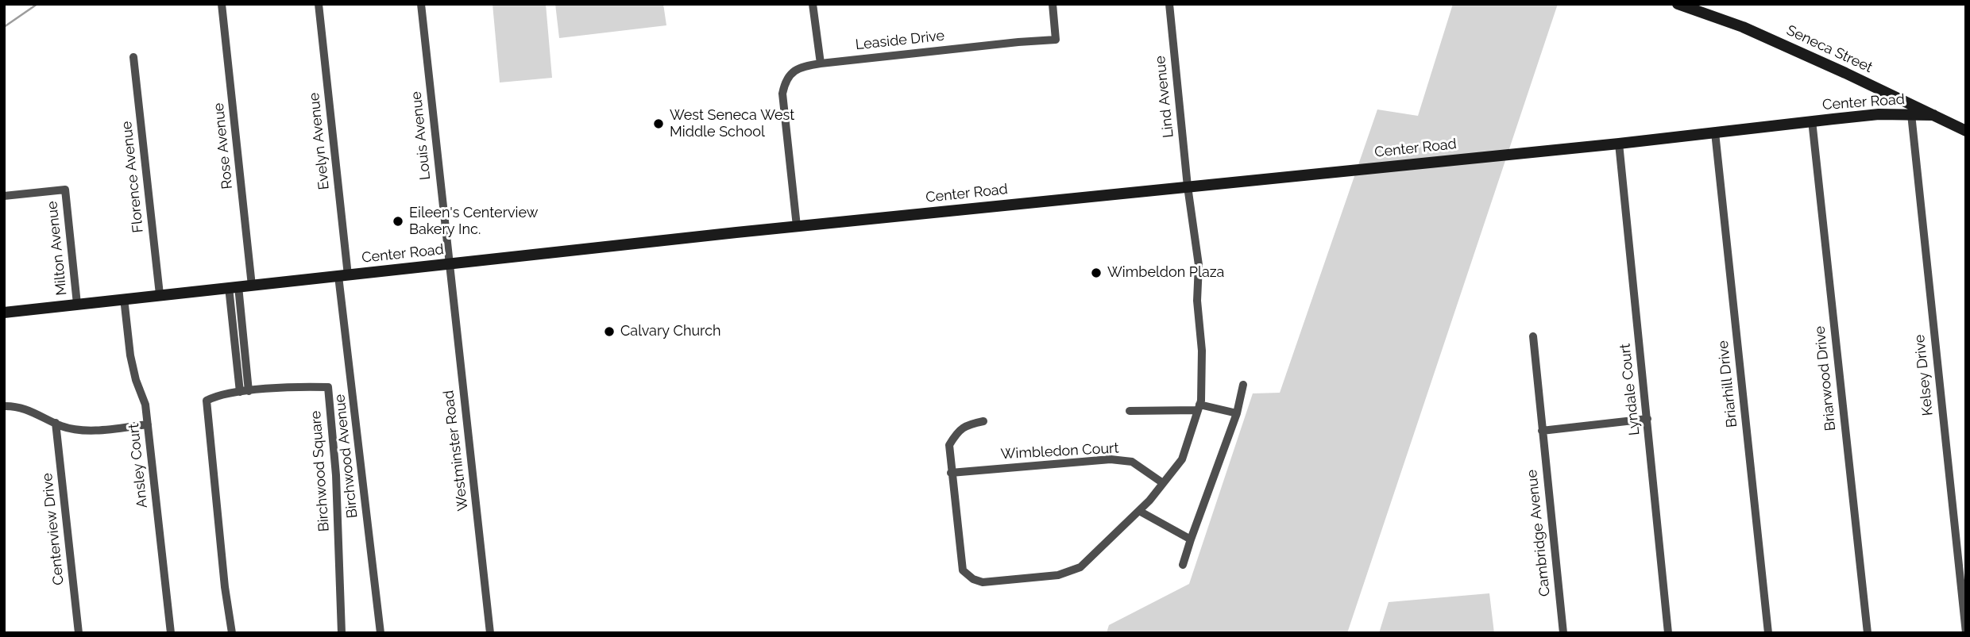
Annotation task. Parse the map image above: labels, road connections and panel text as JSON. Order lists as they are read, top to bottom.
{
  "streets": {
    "main road": ["Seneca Street", "Center Road"],
    "street": [
      "Leaside Drive",
      "Lind Avenue",
      "Louis Avenue",
      "Evelyn Avenue",
      "Rose Avenue",
      "Florence Avenue",
      "Milton Avenue",
      "Kelsey Drive",
      "Briarwood Drive",
      "Briarhill Drive",
      "Lyndale Court",
      "Westminster Road",
      "Wimbledon Court",
      "Birchwood Avenue",
      "Ansley Court",
      "Birchwood Square",
      "Centerview Drive",
      "Cambridge Avenue"
    ]
  },
  "crossings": [
    ["Leaside Drive", "Center Road"],
    ["Seneca Street", "Center Road"],
    ["Lind Avenue", "Center Road"],
    ["Center Road", "Louis Avenue"],
    ["Center Road", "Evelyn Avenue"],
    ["Center Road", "Rose Avenue"],
    ["Center Road", "Florence Avenue"],
    ["Center Road", "Milton Avenue"],
    ["Center Road", "Kelsey Drive"],
    ["Center Road", "Briarwood Drive"],
    ["Center Road", "Briarhill Drive"],
    ["Center Road", "Lyndale Court"],
    ["Center Road", "Westminster Road"],
    ["Center Road", "Birchwood Avenue"],
    ["Center Road", "Ansley Court"],
    ["Louis Avenue", "Westminster Road"],
    ["Evelyn Avenue", "Birchwood Avenue"]
  ],
  "places": [
    "West Seneca West Middle School",
    "Eileen's Centerview Bakery Inc.",
    "Wimbeldon Plaza",
    "Calvary Church"
  ]
}
